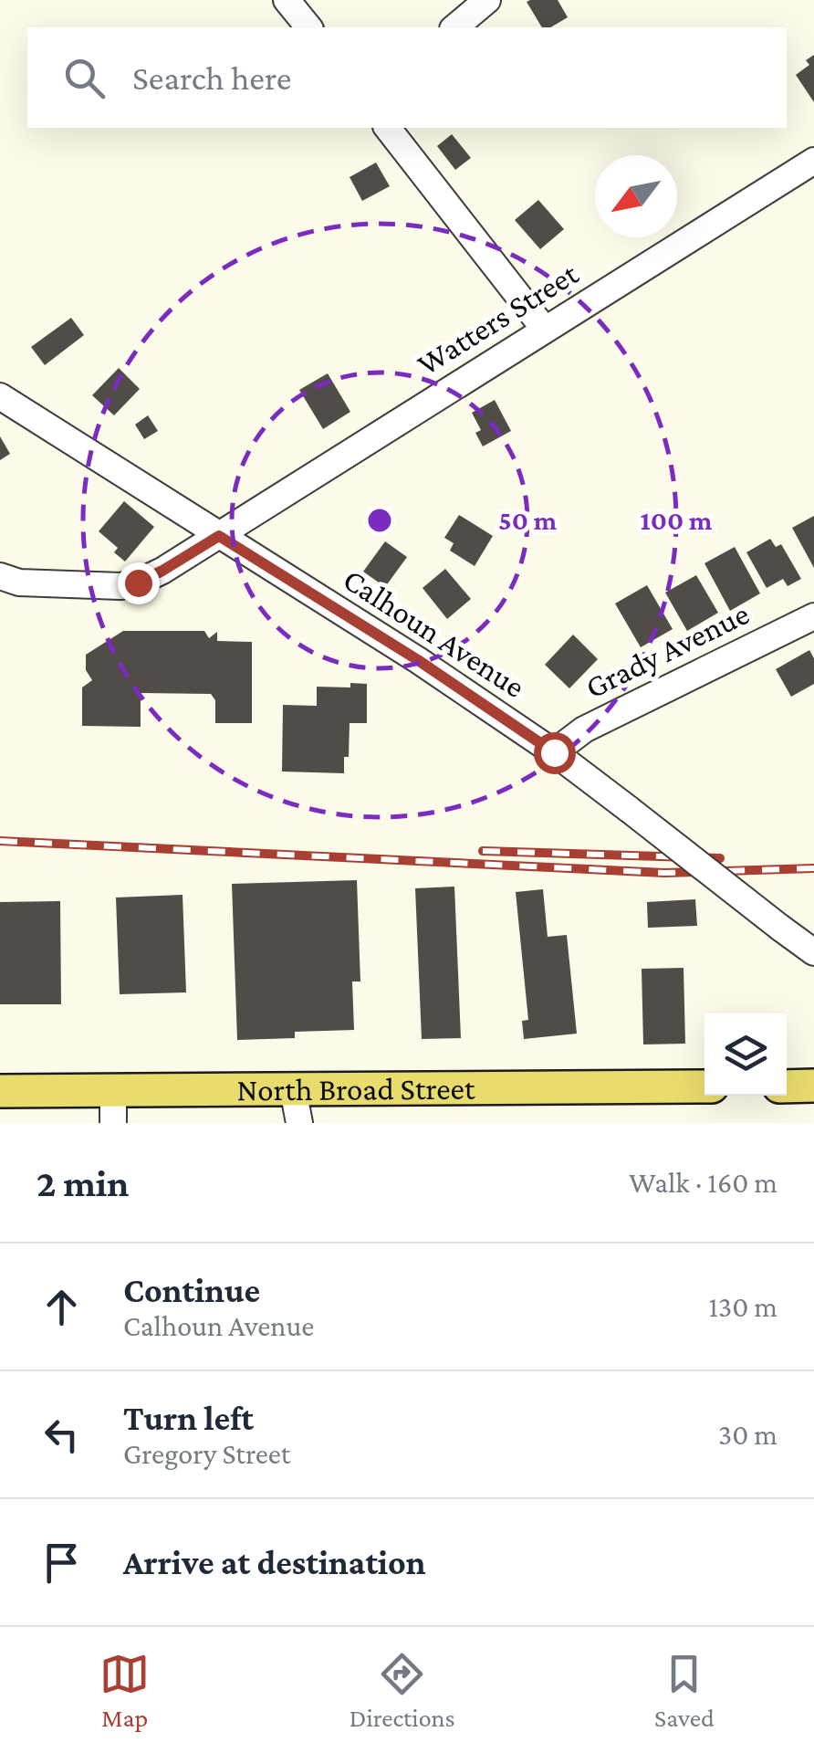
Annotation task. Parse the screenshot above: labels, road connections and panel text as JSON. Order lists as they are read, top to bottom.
{
  "streets": {
    "main road": ["North Broad Street"],
    "street": ["Watters Street", "Calhoun Avenue", "Grady Avenue"]
  },
  "crossings": [
    ["Watters Street", "Calhoun Avenue"],
    ["Calhoun Avenue", "Grady Avenue"]
  ],
  "north": "bottom left",
  "page": {
    "search": "Search here",
    "heading": ["2 min", "Walk · 160 m"],
    "list": [
      ["Continue", "Calhoun Avenue", "130 m"],
      ["Turn left", "Gregory Street", "30 m"],
      "Arrive at destination"
    ],
    "nav": ["Map", "Directions", "Saved"]
  },
  "rings": ["50 m", "100 m"]
}
